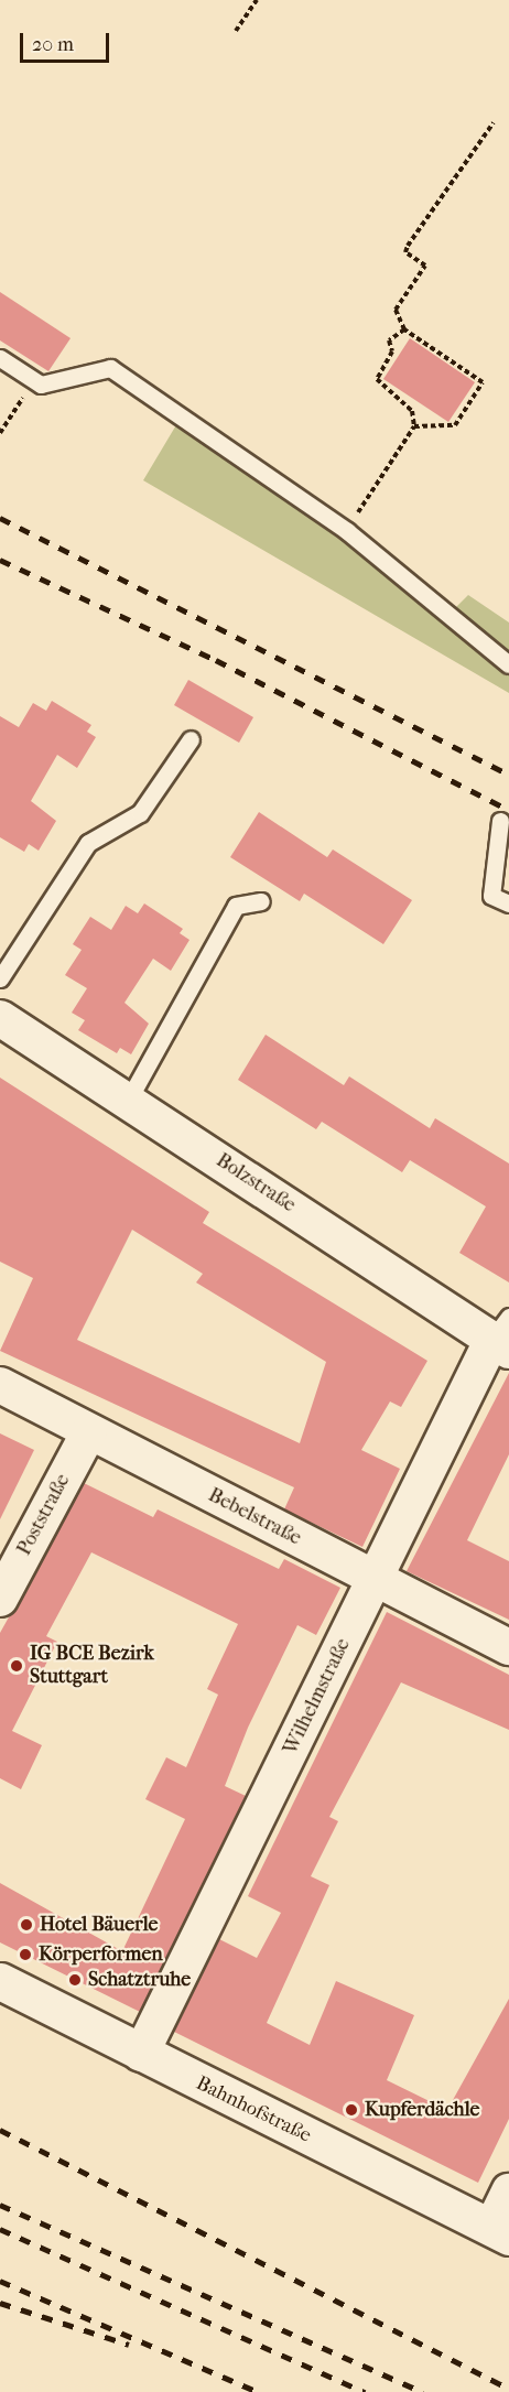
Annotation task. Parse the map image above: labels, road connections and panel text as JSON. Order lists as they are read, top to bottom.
{
  "streets": {
    "main road": ["Bahnhofstraße"],
    "street": [
      "Bolzstraße",
      "Poststraße",
      "Bebelstraße",
      "Wilhelmstraße"
    ]
  },
  "crossings": [
    ["Bolzstraße", "Wilhelmstraße"],
    ["Poststraße", "Bebelstraße"],
    ["Bebelstraße", "Wilhelmstraße"],
    ["Wilhelmstraße", "Bahnhofstraße"]
  ],
  "places": [
    "IG BCE Bezirk Stuttgart",
    "Hotel Bäuerle",
    "Körperformen",
    "Schatztruhe",
    "Kupferdächle"
  ],
  "scale_bar": "20 m"
}
